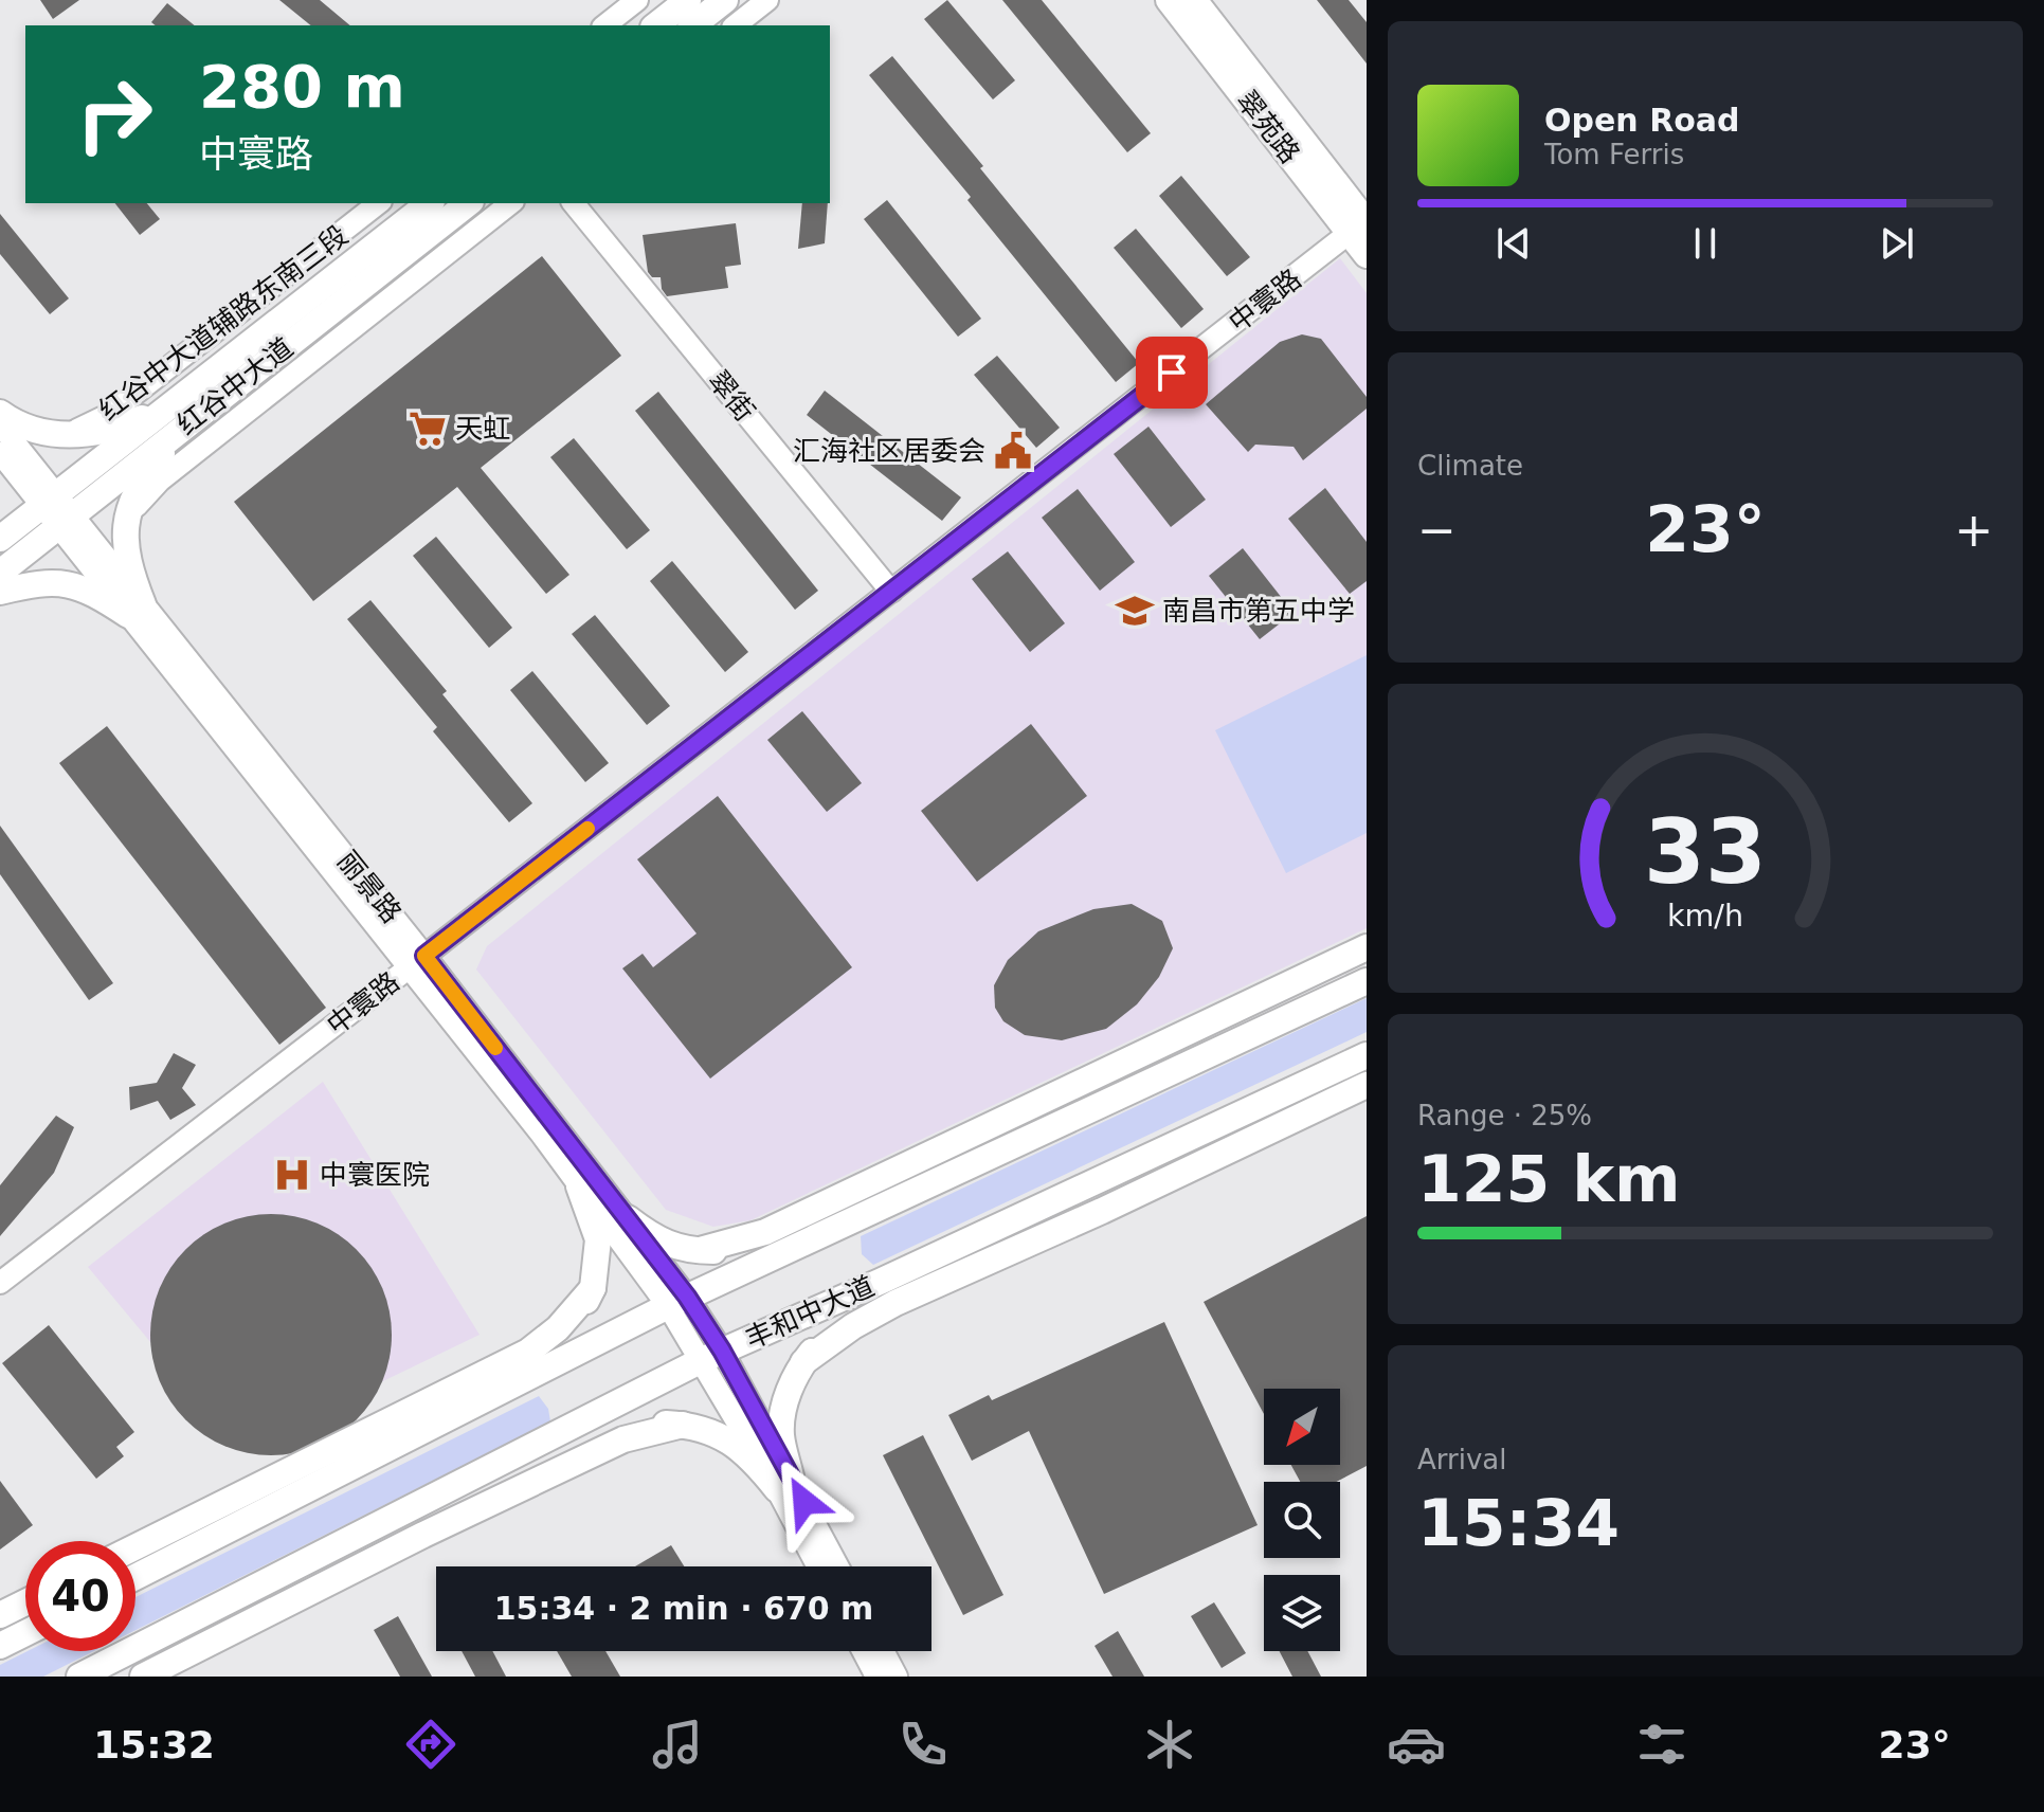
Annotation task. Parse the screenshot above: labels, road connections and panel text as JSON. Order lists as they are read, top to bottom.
{
  "streets": {
    "main road": ["翠苑路", "红谷中大道", "丰和中大道"],
    "street": [
      "中寰路",
      "红谷中大道辅路东南三段",
      "翠街",
      "丽景路"
    ]
  },
  "crossings": [
    ["翠苑路", "中寰路"],
    ["中寰路", "翠街"],
    ["中寰路", "丽景路"],
    ["红谷中大道", "丽景路"],
    ["丽景路", "丰和中大道"]
  ],
  "places": {
    "supermarket": ["天虹"],
    "public building": ["汇海社区居委会"],
    "school or university": ["南昌市第五中学"],
    "hospital": ["中寰医院"]
  },
  "north": "bottom left",
  "page": {
    "turn": ["280 m", "中寰路"],
    "song": ["Open Road", "Tom Ferris"],
    "tile": [
      "Climate",
      ["Range · 25%", "125 km"],
      ["Arrival", "15:34"]
    ],
    "heat": ["−", "23°", "+"],
    "limit": "40",
    "trip": "15:34 · 2 min · 670 m",
    "tabs": ["15:32", "23°"],
    "gauge": ["33", "km/h"]
  }
}
